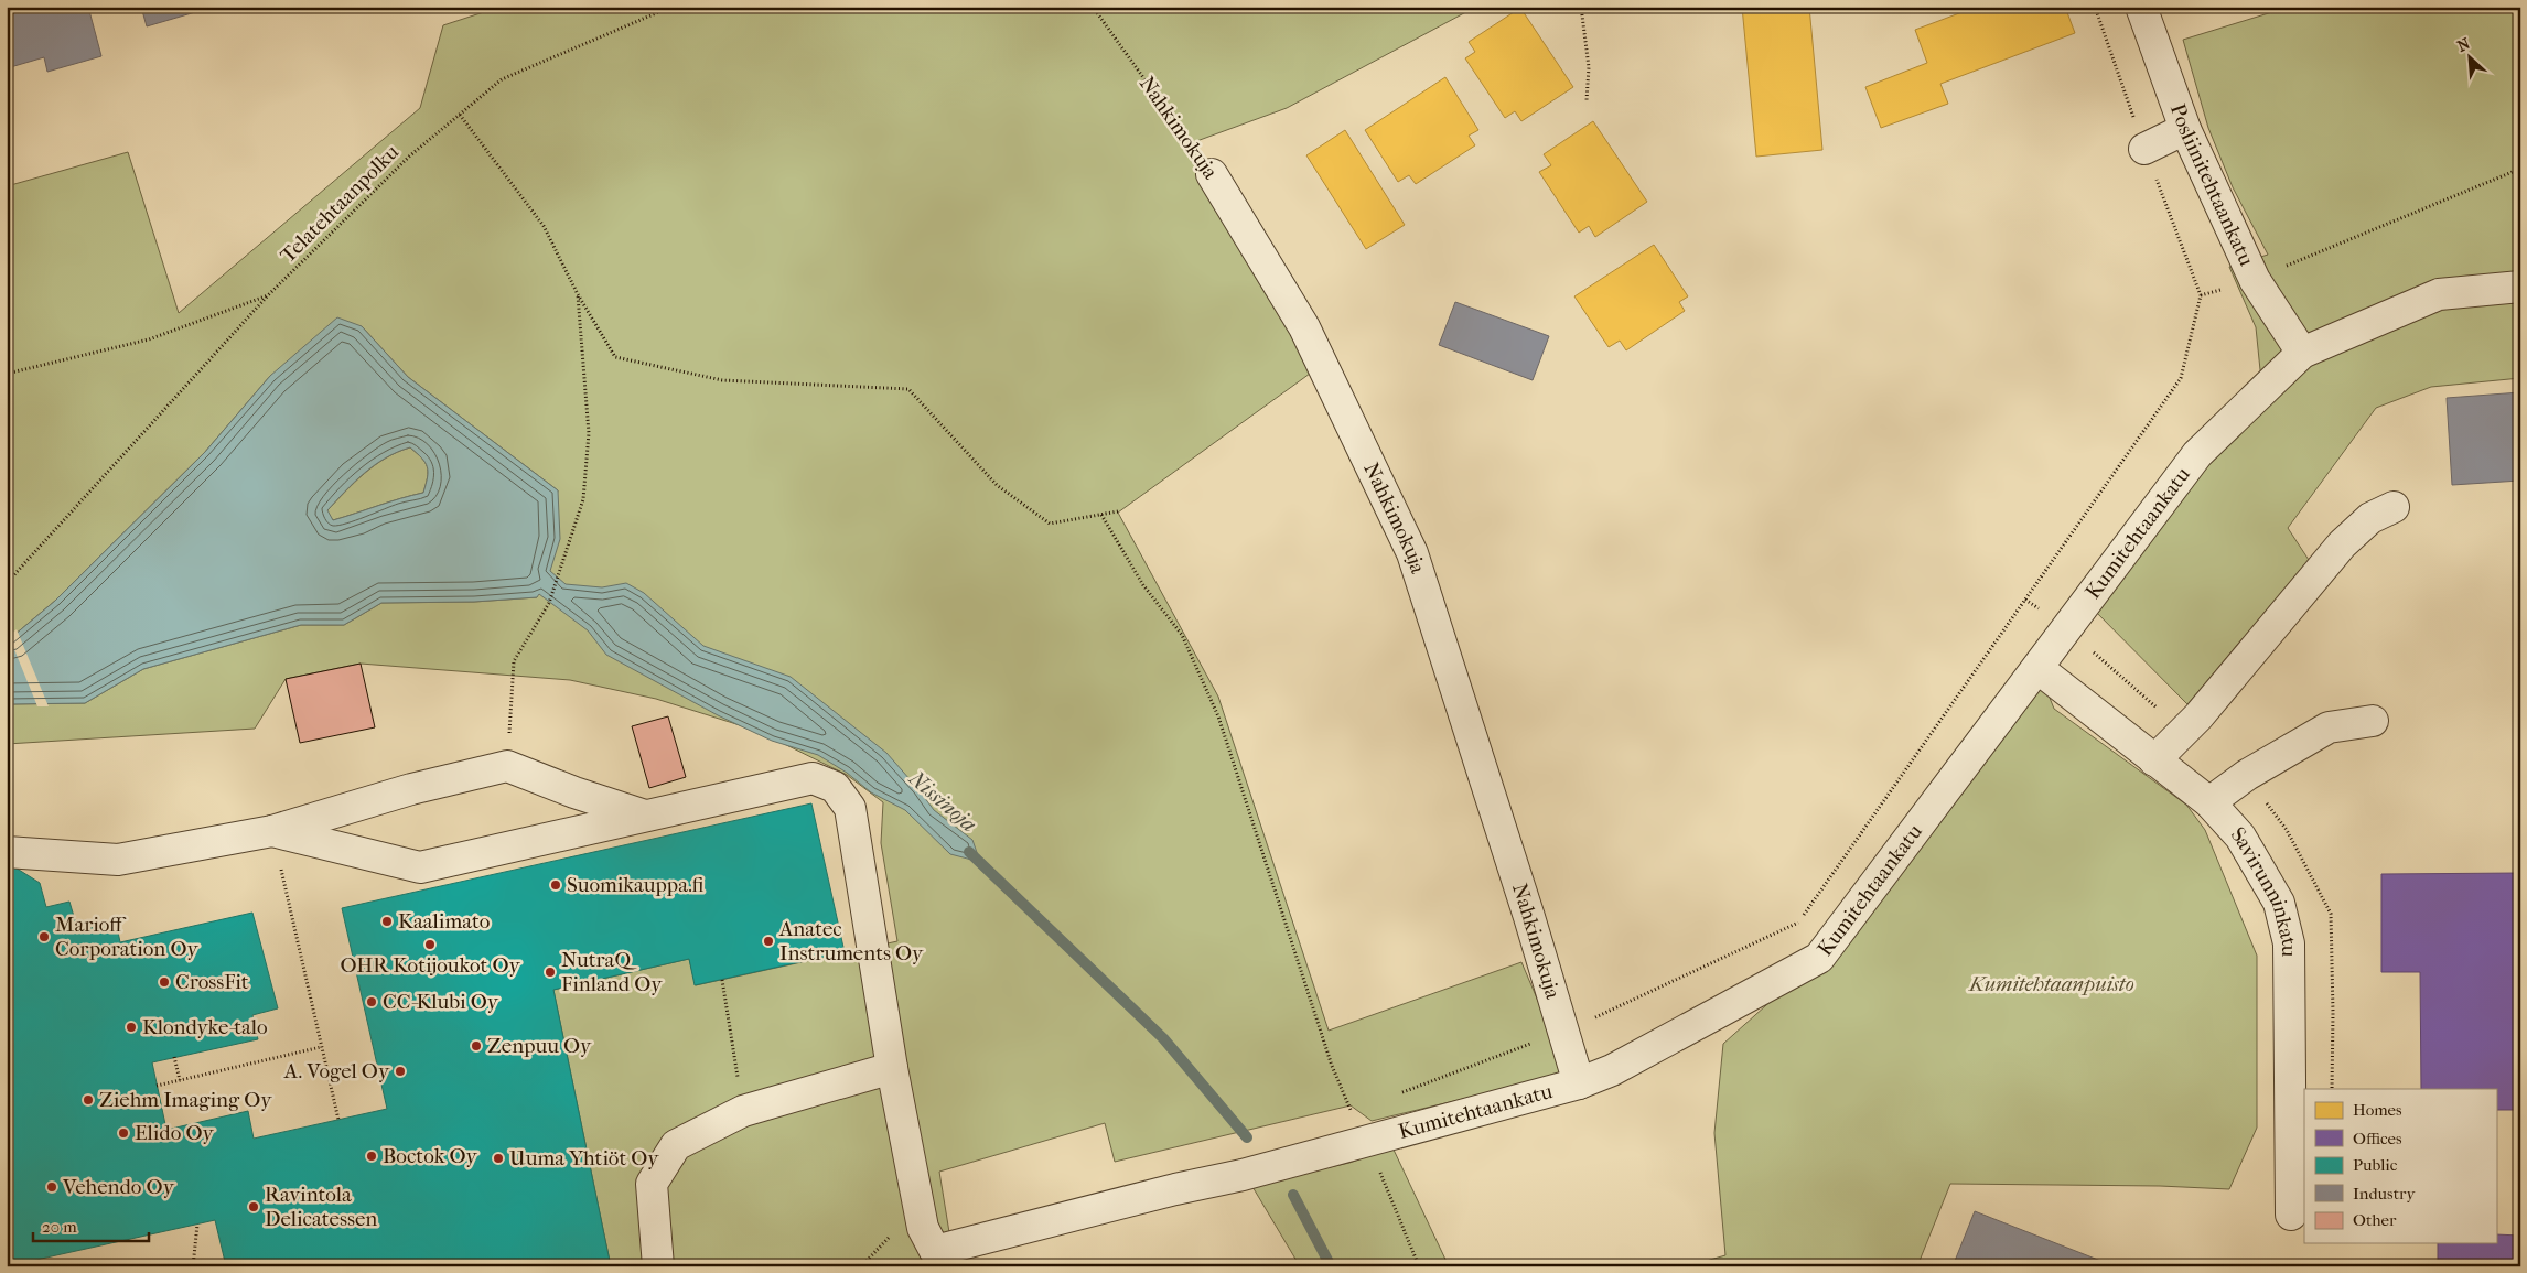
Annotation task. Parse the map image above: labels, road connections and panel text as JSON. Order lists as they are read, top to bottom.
{
  "streets": {
    "street": [
      "Nahkimokuja",
      "Posliinitehtaankatu",
      "Kumitehtaankatu",
      "Savirunninkatu"
    ],
    "path": ["Telatehtaanpolku"]
  },
  "crossings": [
    ["Nahkimokuja", "Kumitehtaankatu"],
    ["Posliinitehtaankatu", "Kumitehtaankatu"],
    ["Kumitehtaankatu", "Savirunninkatu"]
  ],
  "water": ["Nissinoja"],
  "parks": ["Kumitehtaanpuisto"],
  "places": [
    "Suomikauppa.fi",
    "Kaalimato",
    "Marioff Corporation Oy",
    "Anatec Instruments Oy",
    "OHR Kotijoukot Oy",
    "NutraQ Finland Oy",
    "CrossFit",
    "CC-Klubi Oy",
    "Klondyke-talo",
    "Zenpuu Oy",
    "A. Vogel Oy",
    "Ziehm Imaging Oy",
    "Elido Oy",
    "Boctok Oy",
    "Uuma Yhtiöt Oy",
    "Vehendo Oy",
    "Ravintola Delicatessen"
  ],
  "legend": [
    "Homes",
    "Offices",
    "Public",
    "Industry",
    "Other"
  ],
  "scale_bar": "20 m",
  "north": "top left"
}
